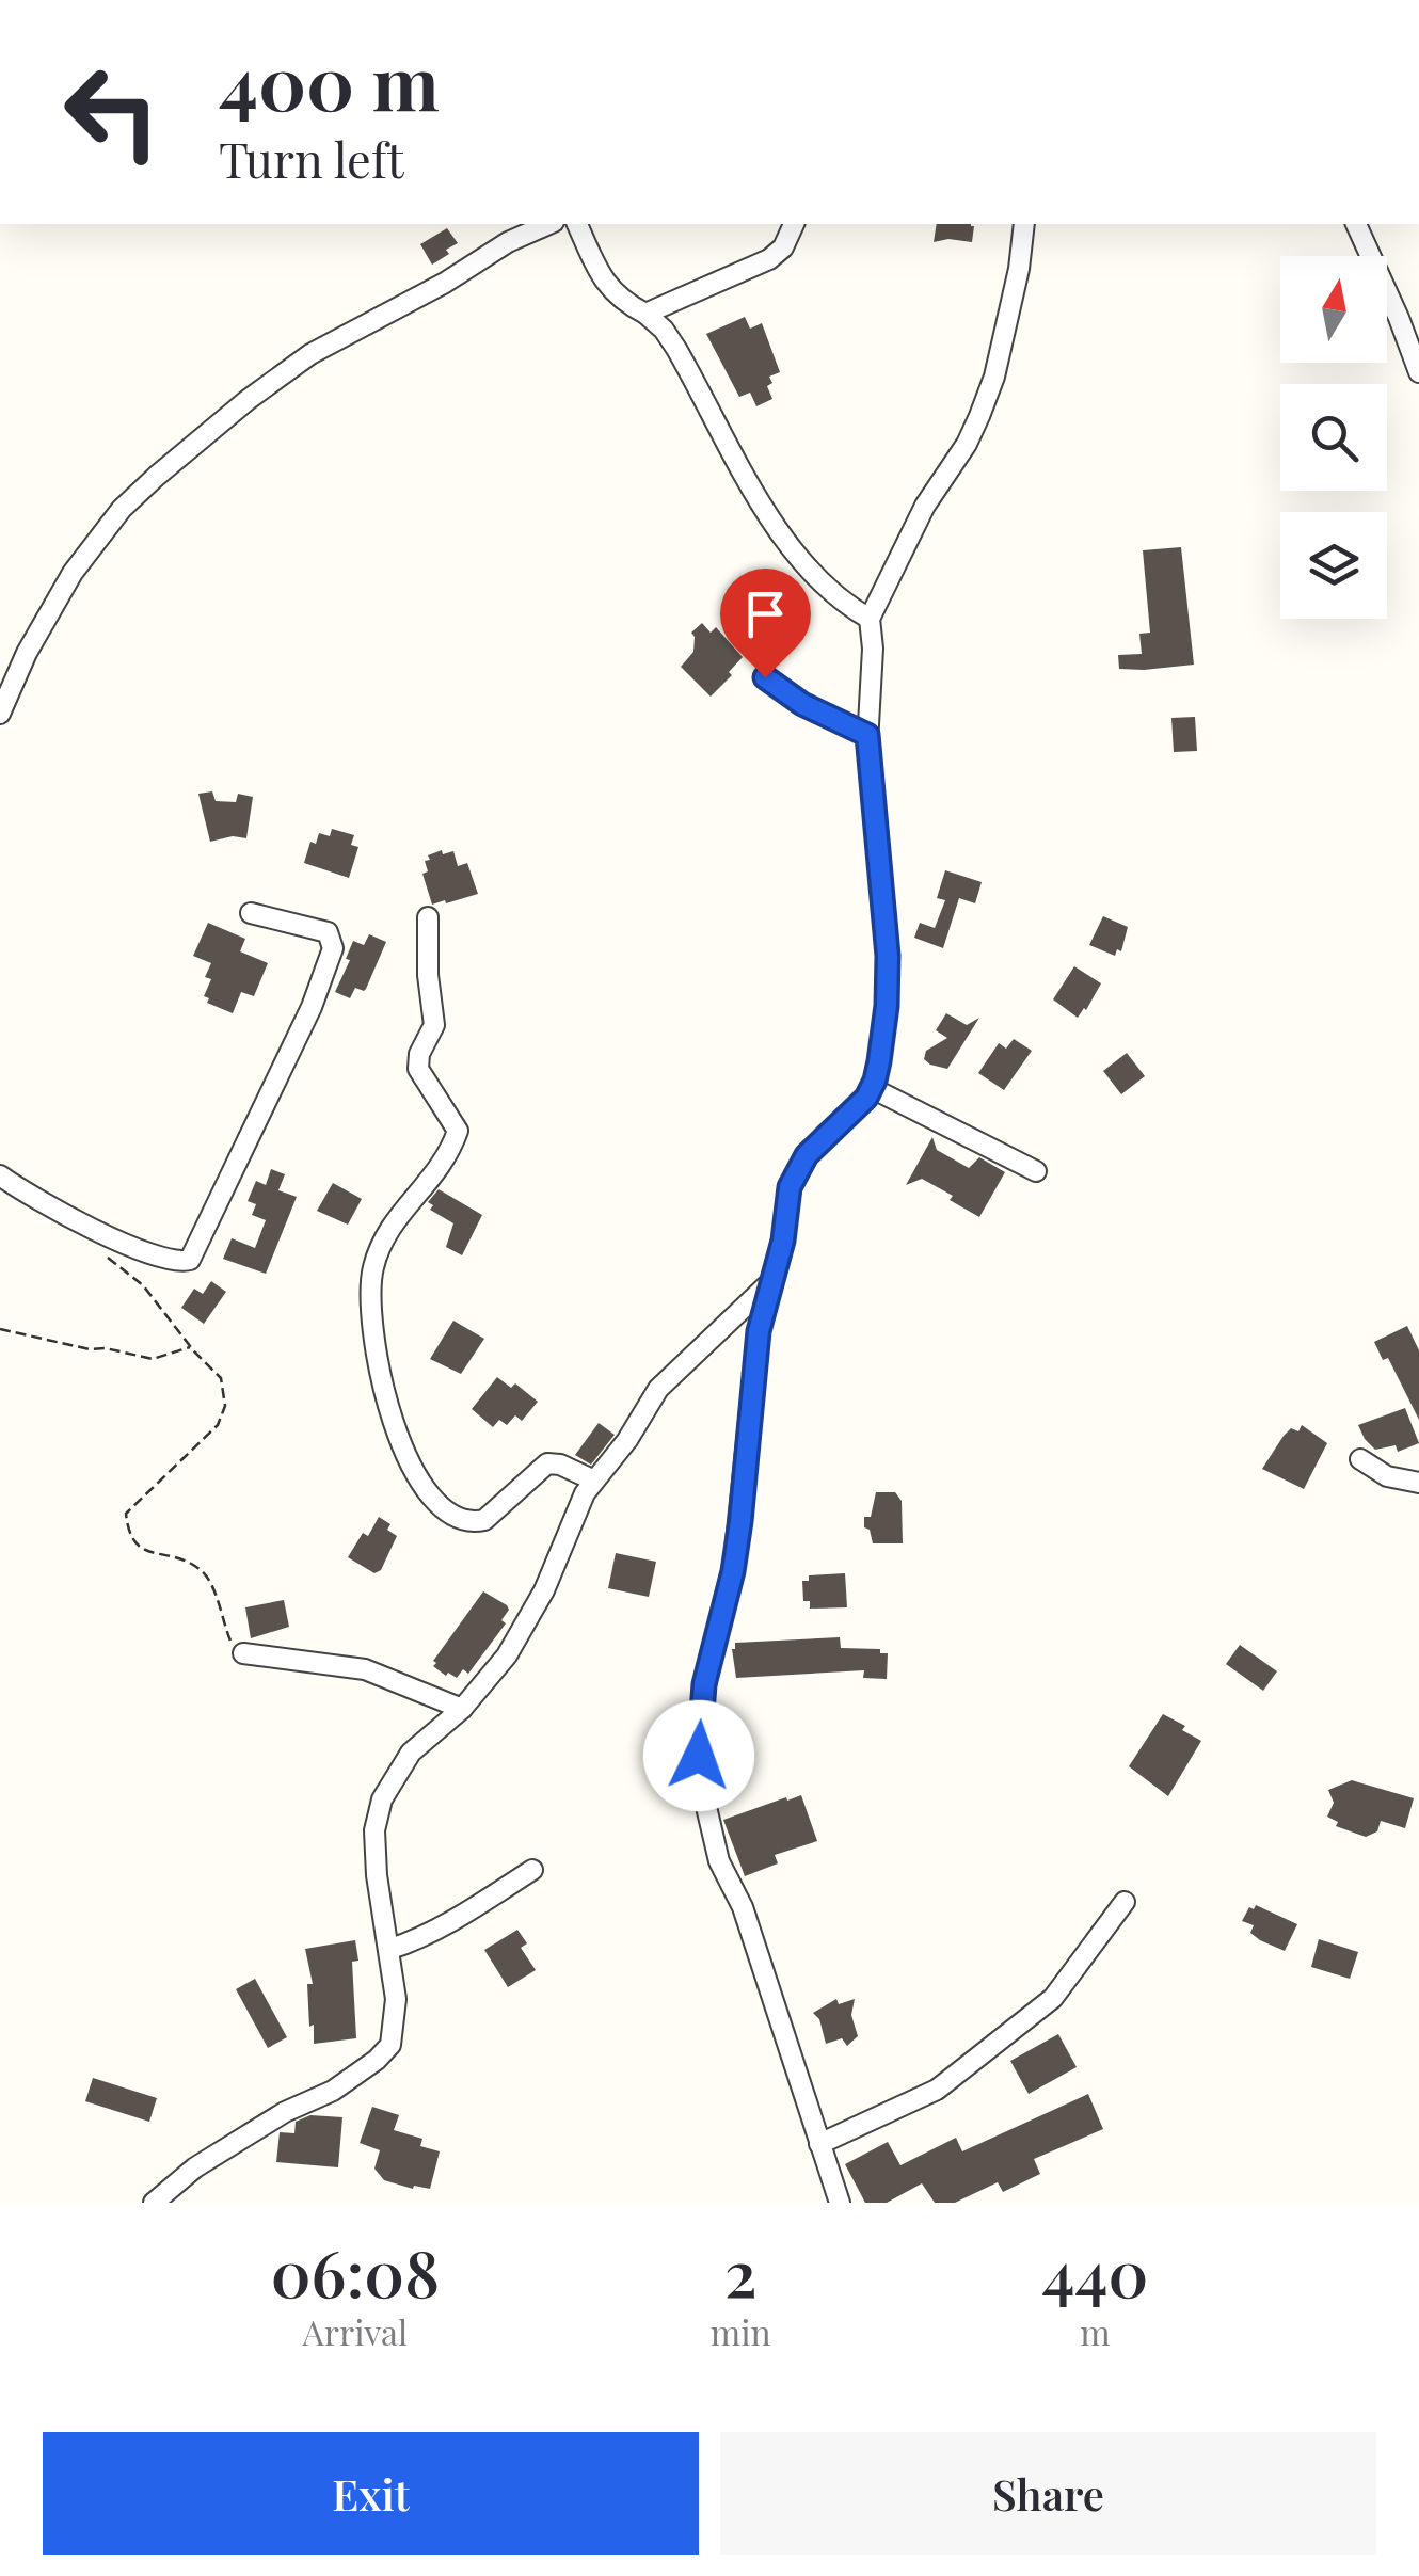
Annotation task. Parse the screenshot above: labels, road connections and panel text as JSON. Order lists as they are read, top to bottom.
{
  "north": "top",
  "page": {
    "turn": ["400 m", "Turn left"],
    "eta": [
      "06:08",
      "Arrival",
      "2",
      "min",
      "440",
      "m"
    ],
    "buttons": ["Exit", "Share"]
  }
}
